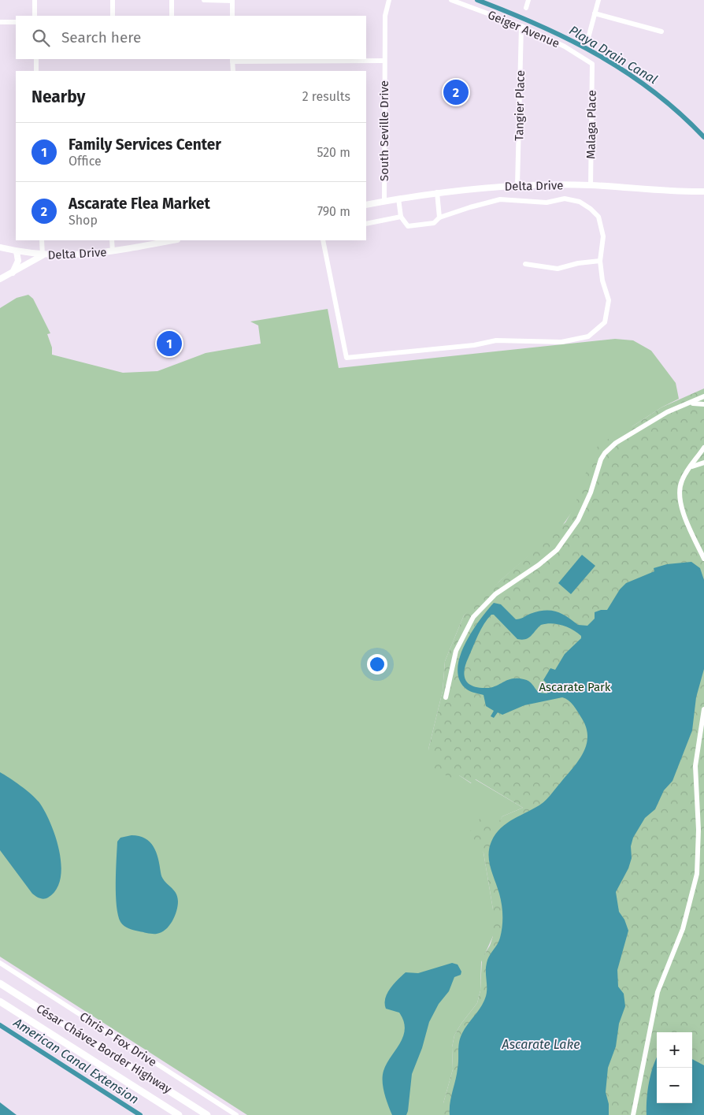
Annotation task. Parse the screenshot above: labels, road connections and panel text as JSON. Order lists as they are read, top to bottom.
{
  "streets": {
    "highway": ["César Chávez Border Highway"],
    "main road": ["Delta Drive"],
    "street": [
      "Geiger Avenue",
      "Tangier Place",
      "Malaga Place",
      "South Seville Drive",
      "Chris P Fox Drive"
    ]
  },
  "crossings": [
    ["Geiger Avenue", "Tangier Place"],
    ["Geiger Avenue", "Malaga Place"],
    ["Tangier Place", "Delta Drive"],
    ["Malaga Place", "Delta Drive"],
    ["South Seville Drive", "Delta Drive"]
  ],
  "water": ["Playa Drain Canal", "Ascarate Lake", "American Canal Extension"],
  "parks": ["Ascarate Park"],
  "page": {
    "search": "Search here",
    "heading": ["Nearby", "2 results"],
    "pins": ["2", "1"],
    "list": [
      {
        "mark": "1",
        "name": "Family Services Center",
        "note": "Office",
        "value": "520 m"
      },
      {
        "mark": "2",
        "name": "Ascarate Flea Market",
        "note": "Shop",
        "value": "790 m"
      }
    ],
    "map_buttons": ["+", "−"]
  }
}
